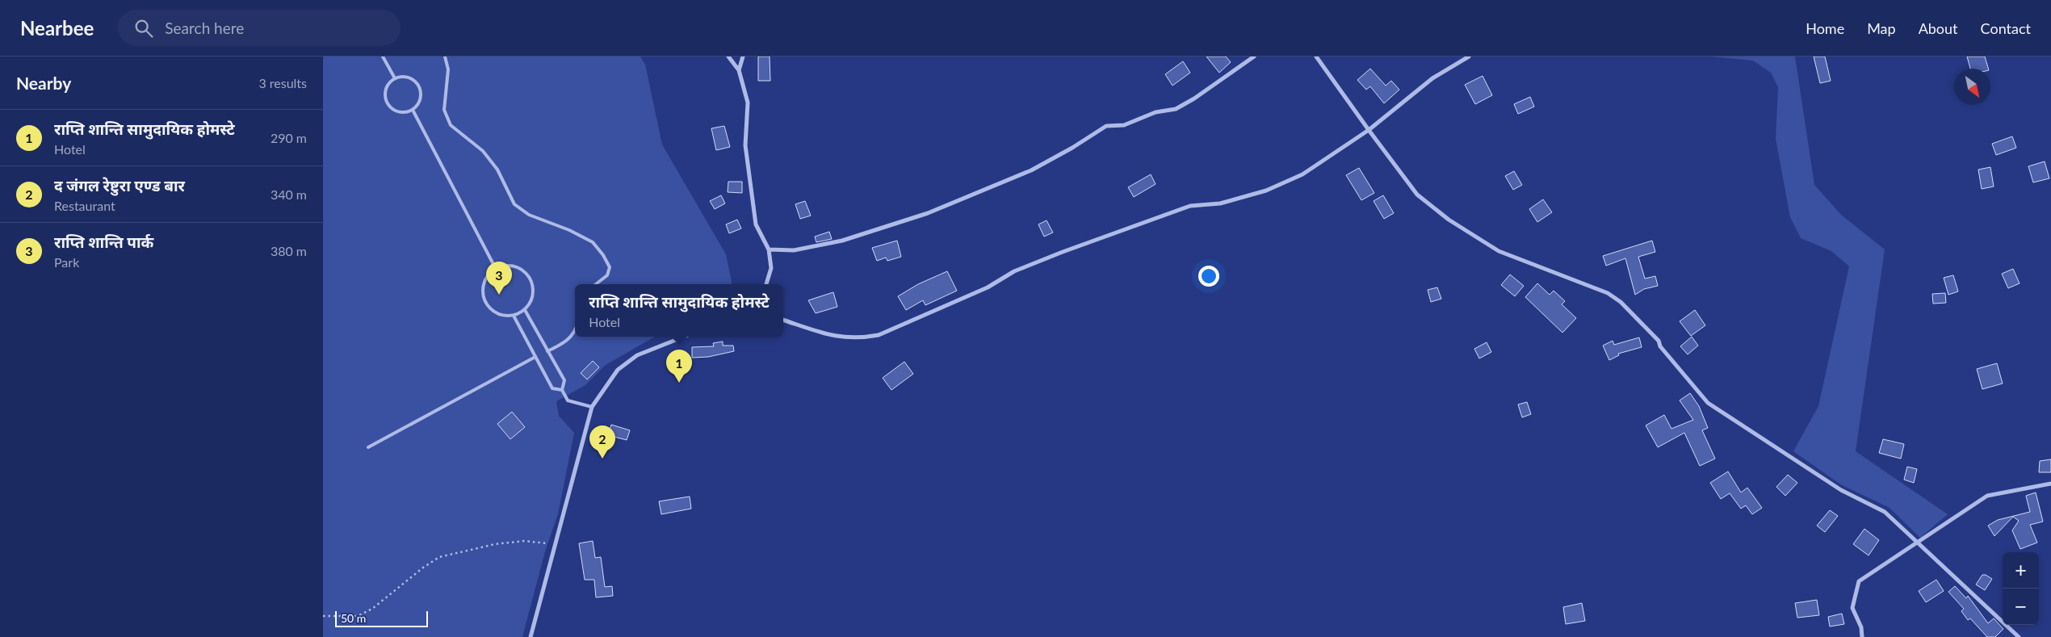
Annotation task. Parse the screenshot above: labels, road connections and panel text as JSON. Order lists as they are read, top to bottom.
{
  "scale_bar": "50 m",
  "north": "bottom right",
  "page": {
    "header": "Nearbee",
    "search": "Search here",
    "nav": [
      "Home",
      "Map",
      "About",
      "Contact"
    ],
    "heading": ["Nearby", "3 results"],
    "list": [
      {
        "mark": "1",
        "name": "राप्ति शान्ति सामुदायिक होमस्टे",
        "note": "Hotel",
        "value": "290 m"
      },
      {
        "mark": "2",
        "name": "द जंगल रेष्टुरा एण्ड बार",
        "note": "Restaurant",
        "value": "340 m"
      },
      {
        "mark": "3",
        "name": "राप्ति शान्ति पार्क",
        "note": "Park",
        "value": "380 m"
      }
    ],
    "pins": ["3", "1", "2"],
    "popup": ["राप्ति शान्ति सामुदायिक होमस्टे", "Hotel"],
    "map_buttons": ["+", "−"],
    "scale": "50 m"
  }
}
